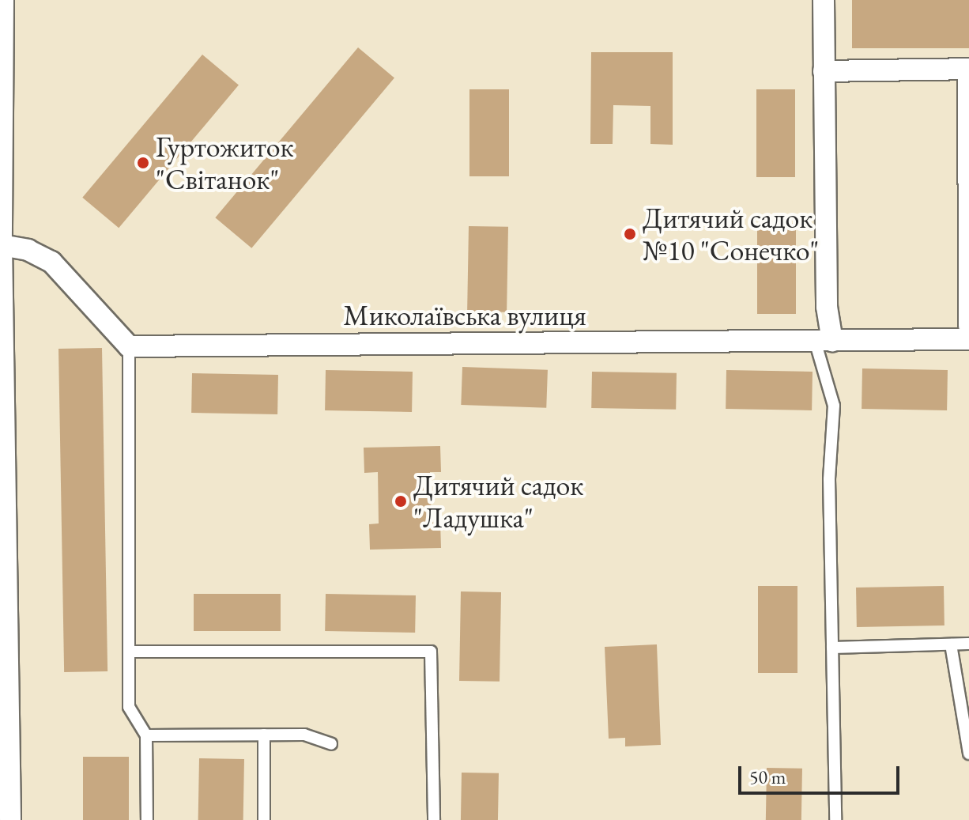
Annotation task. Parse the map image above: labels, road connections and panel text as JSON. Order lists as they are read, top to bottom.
{
  "streets": {
    "street": ["Миколаївська вулиця"]
  },
  "places": ["Гуртожиток \"Світанок\"", "Дитячий садок №10 \"Сонечко\"", "Дитячий садок \"Ладушка\""],
  "scale_bar": "50 m"
}
